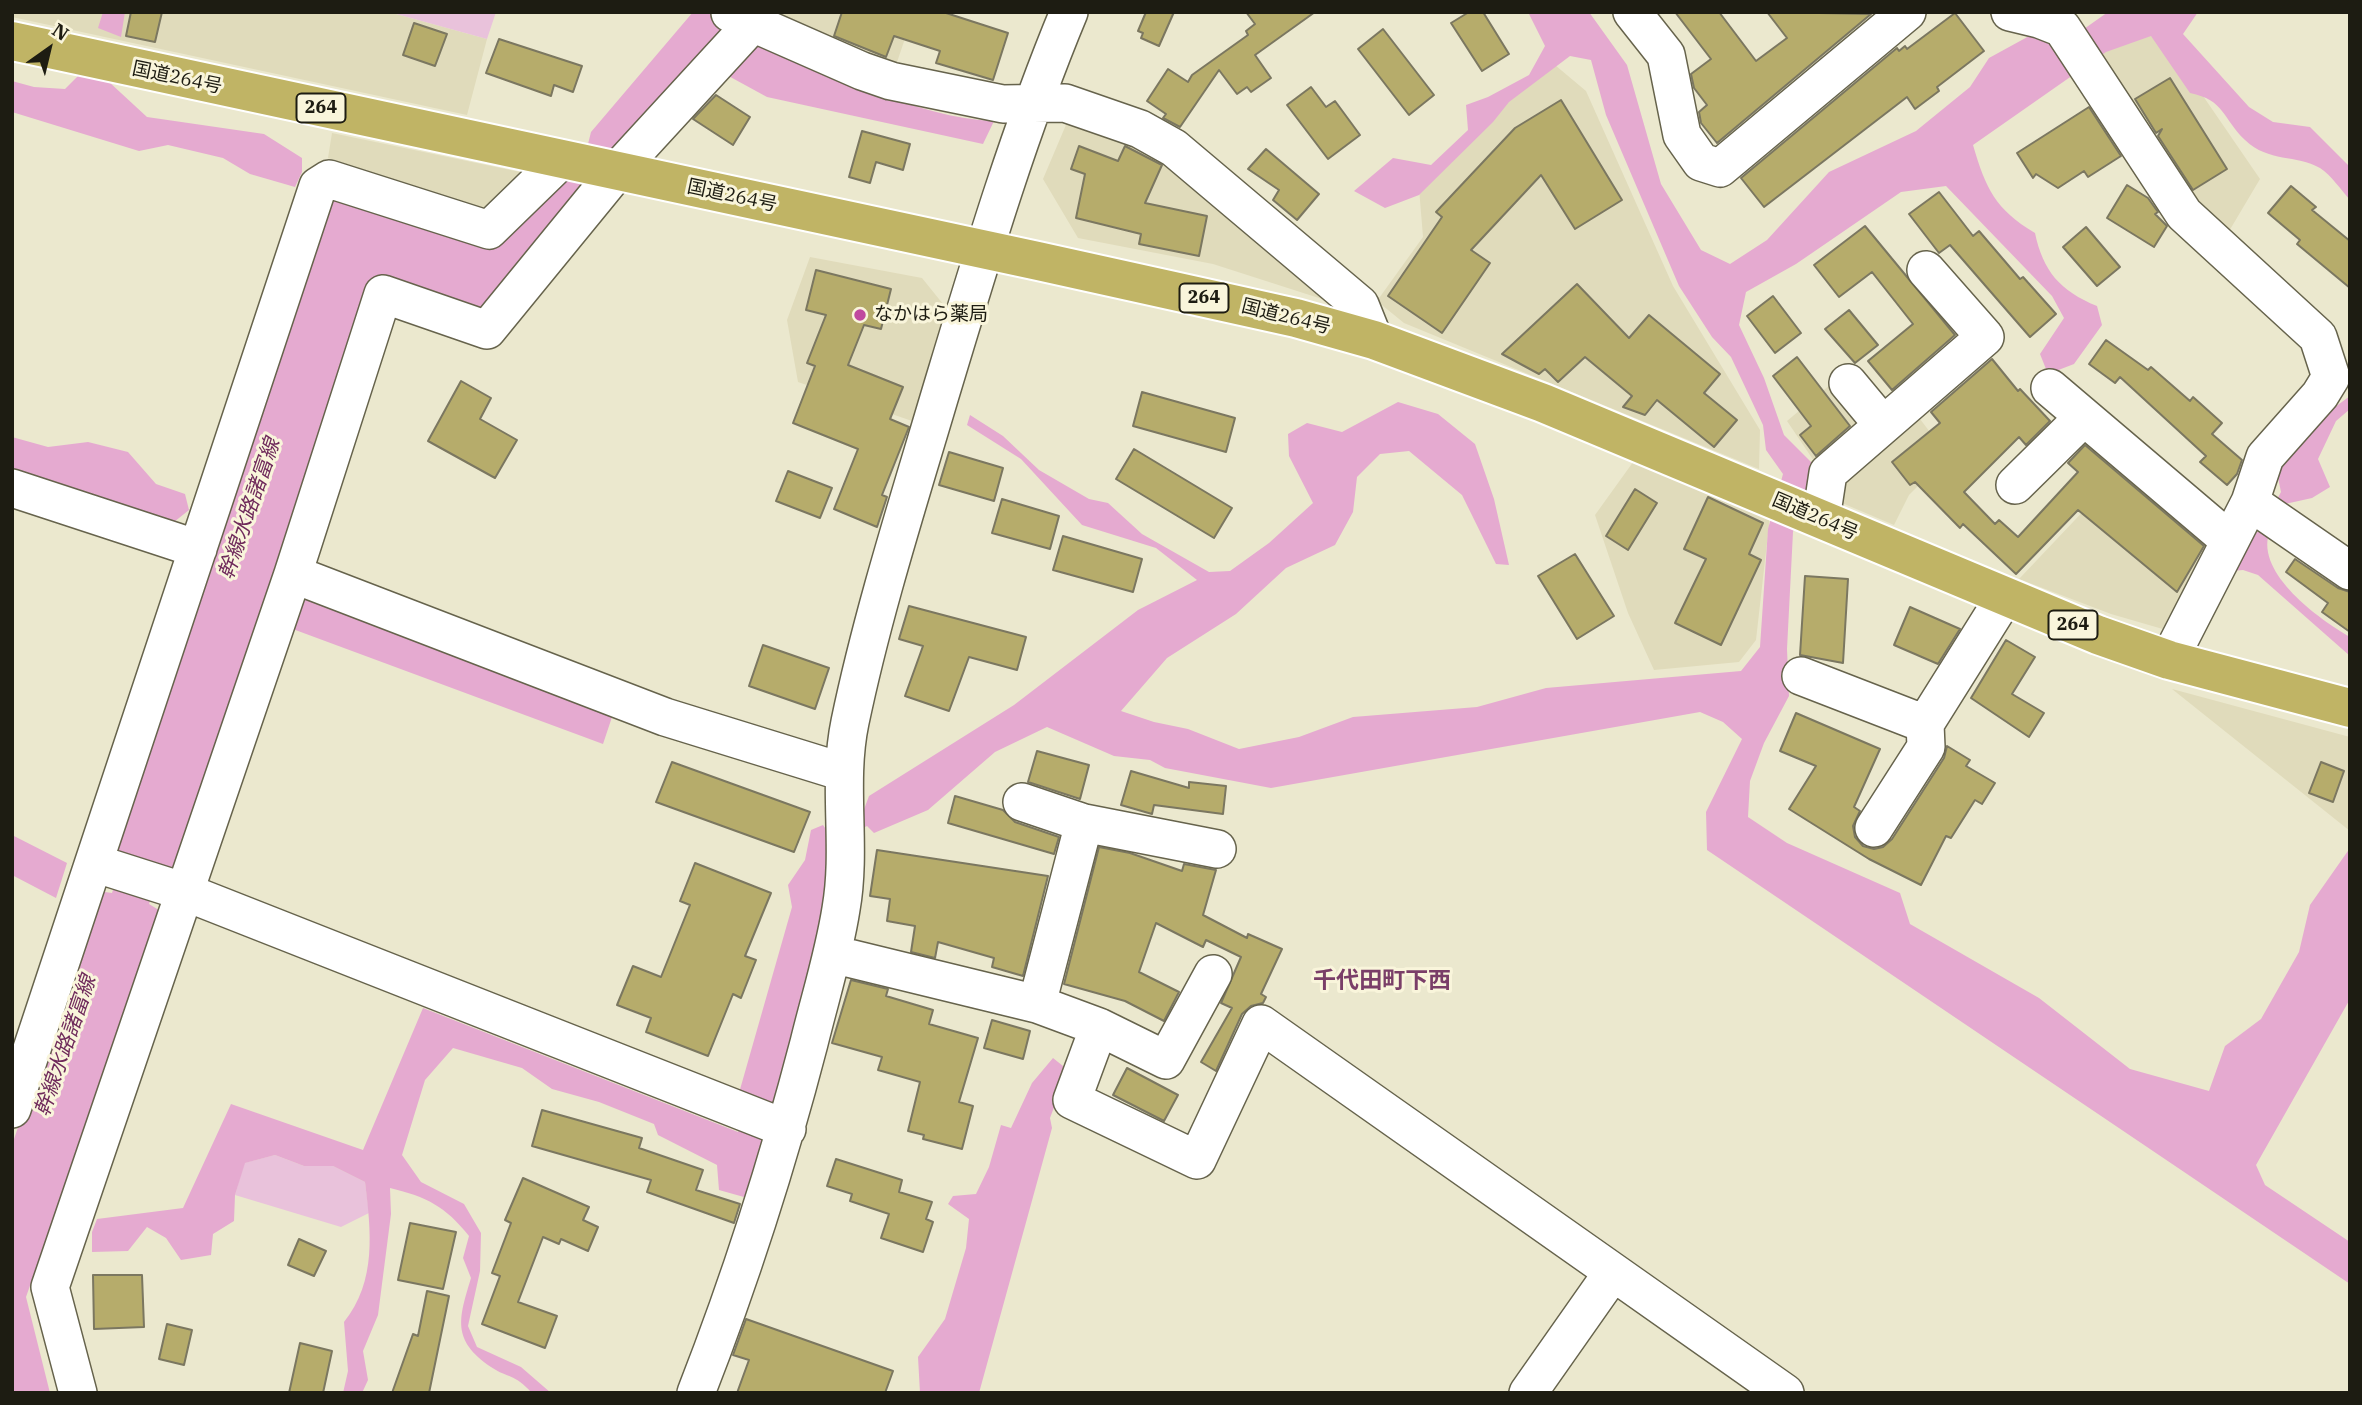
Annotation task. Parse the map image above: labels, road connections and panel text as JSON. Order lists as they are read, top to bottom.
{
  "streets": {
    "highway": ["国道264号", "264"]
  },
  "districts": ["千代田町下西"],
  "water": ["幹線水路諸富線"],
  "places": ["なかはら薬局"],
  "north": "top right"
}
